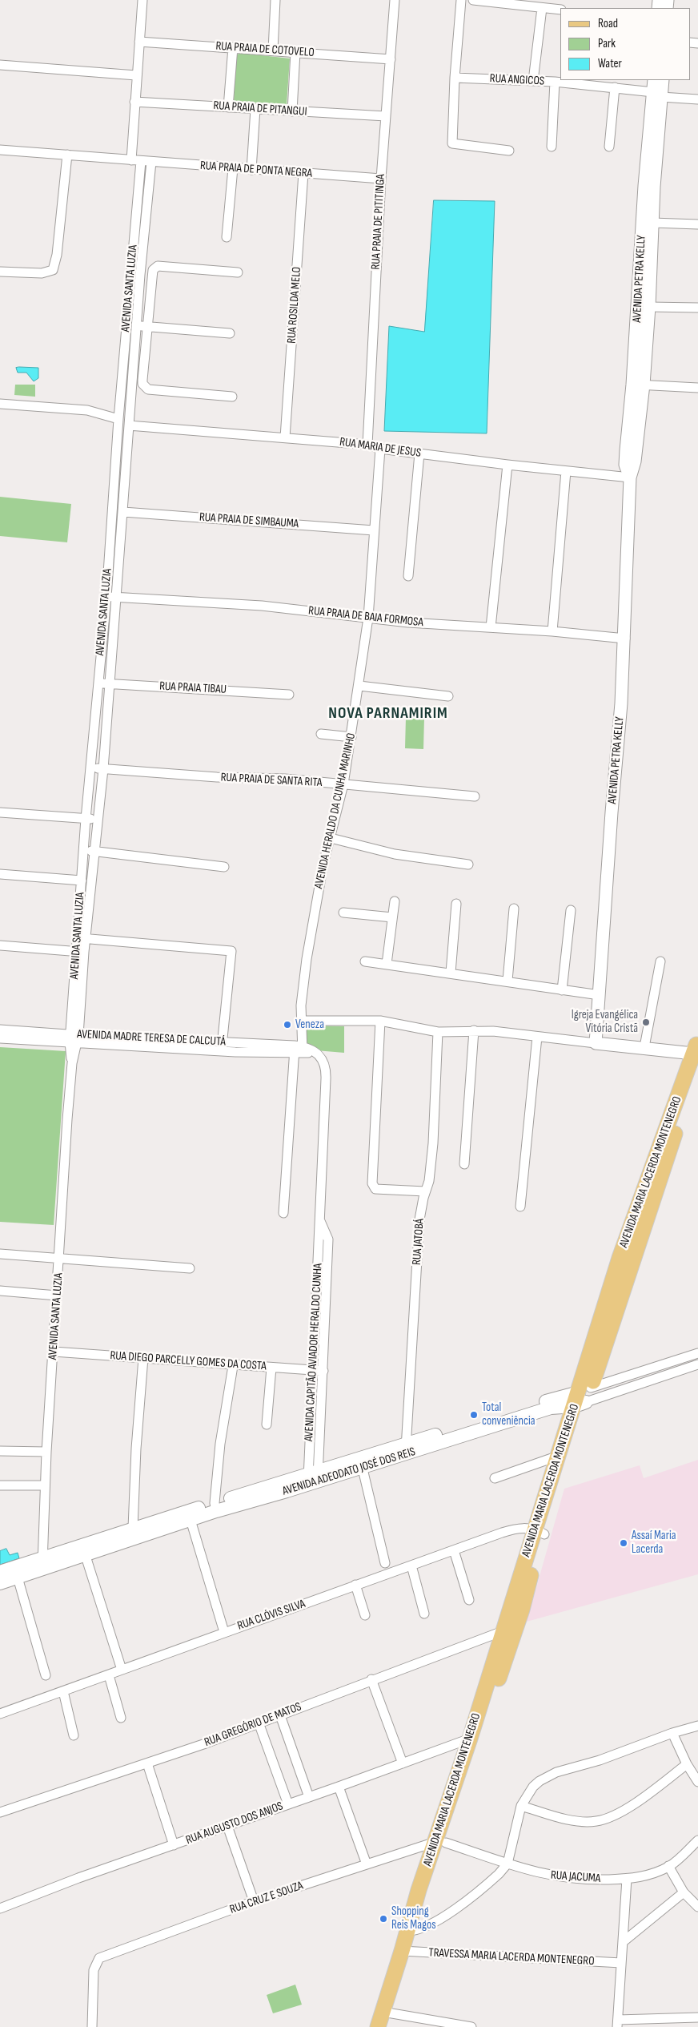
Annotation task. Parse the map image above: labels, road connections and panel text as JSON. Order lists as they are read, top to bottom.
{
  "streets": {
    "main road": ["AVENIDA MARIA LACERDA MONTENEGRO", "AVENIDA ADEODATO JOSÉ DOS REIS"],
    "street": [
      "RUA PRAIA DE COTOVELO",
      "RUA ANGICOS",
      "RUA PRAIA DE PITANGUI",
      "RUA PRAIA DE PONTA NEGRA",
      "RUA PRAIA DE PITITINGA",
      "AVENIDA PETRA KELLY",
      "AVENIDA SANTA LUZIA",
      "RUA ROSILDA MELO",
      "RUA MARIA DE JESUS",
      "RUA PRAIA DE SIMBAUMA",
      "RUA PRAIA DE BAIA FORMOSA",
      "RUA PRAIA TIBAU",
      "RUA PRAIA DE SANTA RITA",
      "AVENIDA HERALDO DA CUNHA MARINHO",
      "AVENIDA MADRE TERESA DE CALCUTÁ",
      "RUA JATOBÁ",
      "AVENIDA CAPITÃO AVIADOR HERALDO CUNHA",
      "RUA DIEGO PARCELLY GOMES DA COSTA",
      "RUA CLÓVIS SILVA",
      "RUA GREGÓRIO DE MATOS",
      "RUA AUGUSTO DOS ANJOS",
      "RUA JACUMA",
      "RUA CRUZ E SOUZA",
      "TRAVESSA MARIA LACERDA MONTENEGRO"
    ]
  },
  "crossings": [
    ["RUA PRAIA DE COTOVELO", "RUA PRAIA DE PITITINGA"],
    ["RUA PRAIA DE COTOVELO", "AVENIDA SANTA LUZIA"],
    ["RUA ANGICOS", "AVENIDA PETRA KELLY"],
    ["RUA PRAIA DE PITANGUI", "RUA PRAIA DE PITITINGA"],
    ["RUA PRAIA DE PITANGUI", "AVENIDA SANTA LUZIA"],
    ["RUA PRAIA DE PONTA NEGRA", "RUA PRAIA DE PITITINGA"],
    ["RUA PRAIA DE PONTA NEGRA", "AVENIDA SANTA LUZIA"],
    ["RUA PRAIA DE PONTA NEGRA", "RUA ROSILDA MELO"],
    ["RUA PRAIA DE PITITINGA", "RUA MARIA DE JESUS"],
    ["AVENIDA PETRA KELLY", "RUA MARIA DE JESUS"],
    ["AVENIDA PETRA KELLY", "RUA PRAIA DE BAIA FORMOSA"],
    ["AVENIDA SANTA LUZIA", "RUA MARIA DE JESUS"],
    ["AVENIDA SANTA LUZIA", "RUA PRAIA DE SIMBAUMA"],
    ["AVENIDA SANTA LUZIA", "RUA PRAIA DE BAIA FORMOSA"],
    ["AVENIDA SANTA LUZIA", "RUA PRAIA TIBAU"],
    ["AVENIDA SANTA LUZIA", "RUA PRAIA DE SANTA RITA"],
    ["AVENIDA SANTA LUZIA", "AVENIDA MADRE TERESA DE CALCUTÁ"],
    ["AVENIDA SANTA LUZIA", "RUA DIEGO PARCELLY GOMES DA COSTA"],
    ["AVENIDA SANTA LUZIA", "AVENIDA ADEODATO JOSÉ DOS REIS"],
    ["RUA ROSILDA MELO", "RUA MARIA DE JESUS"],
    ["RUA MARIA DE JESUS", "AVENIDA HERALDO DA CUNHA MARINHO"],
    ["RUA PRAIA DE SIMBAUMA", "AVENIDA HERALDO DA CUNHA MARINHO"],
    ["RUA PRAIA DE BAIA FORMOSA", "AVENIDA HERALDO DA CUNHA MARINHO"],
    ["RUA PRAIA DE SANTA RITA", "AVENIDA HERALDO DA CUNHA MARINHO"],
    ["AVENIDA HERALDO DA CUNHA MARINHO", "AVENIDA MADRE TERESA DE CALCUTÁ"],
    ["AVENIDA HERALDO DA CUNHA MARINHO", "AVENIDA CAPITÃO AVIADOR HERALDO CUNHA"],
    ["AVENIDA MADRE TERESA DE CALCUTÁ", "AVENIDA CAPITÃO AVIADOR HERALDO CUNHA"],
    ["AVENIDA MARIA LACERDA MONTENEGRO", "AVENIDA ADEODATO JOSÉ DOS REIS"],
    ["AVENIDA MARIA LACERDA MONTENEGRO", "RUA CLÓVIS SILVA"],
    ["AVENIDA MARIA LACERDA MONTENEGRO", "RUA GREGÓRIO DE MATOS"],
    ["AVENIDA MARIA LACERDA MONTENEGRO", "RUA AUGUSTO DOS ANJOS"],
    ["AVENIDA MARIA LACERDA MONTENEGRO", "RUA JACUMA"],
    ["AVENIDA MARIA LACERDA MONTENEGRO", "RUA CRUZ E SOUZA"],
    ["AVENIDA MARIA LACERDA MONTENEGRO", "TRAVESSA MARIA LACERDA MONTENEGRO"],
    ["RUA JATOBÁ", "AVENIDA ADEODATO JOSÉ DOS REIS"],
    ["AVENIDA CAPITÃO AVIADOR HERALDO CUNHA", "RUA DIEGO PARCELLY GOMES DA COSTA"],
    ["AVENIDA CAPITÃO AVIADOR HERALDO CUNHA", "AVENIDA ADEODATO JOSÉ DOS REIS"],
    ["RUA JACUMA", "RUA CRUZ E SOUZA"]
  ],
  "districts": ["NOVA PARNAMIRIM"],
  "places": [
    "Igreja Evangélica Vitória Cristã",
    "Veneza",
    "Total conveniência",
    "Assaí Maria Lacerda",
    "Shopping Reis Magos"
  ],
  "legend": ["Road", "Park", "Water"]
}
